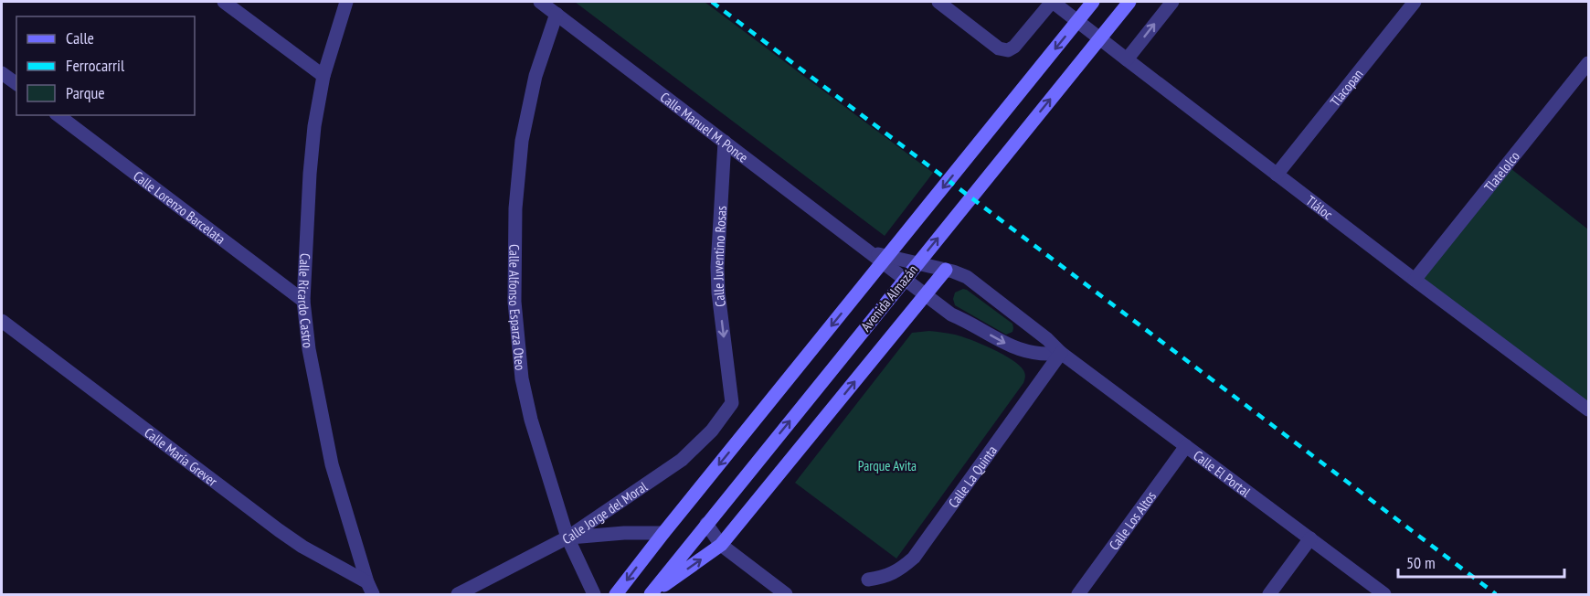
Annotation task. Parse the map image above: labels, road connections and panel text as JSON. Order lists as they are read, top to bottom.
{
  "streets": {
    "main road": ["Avenida Almazán"],
    "street": [
      "Tlacopan",
      "Calle Manuel M. Ponce",
      "Tlatelolco",
      "Calle Lorenzo Barcelata",
      "Tláloc",
      "Calle Juventino Rosas",
      "Calle Ricardo Castro",
      "Calle Alfonso Esparza Oteo",
      "Calle María Grever",
      "Calle El Portal",
      "Calle La Quinta",
      "Calle Jorge del Moral",
      "Calle Los Altos"
    ]
  },
  "crossings": [
    ["Tlacopan", "Tláloc"],
    ["Calle Manuel M. Ponce", "Calle Juventino Rosas"],
    ["Calle Manuel M. Ponce", "Calle Alfonso Esparza Oteo"],
    ["Calle Manuel M. Ponce", "Calle El Portal"],
    ["Tlatelolco", "Tláloc"],
    ["Calle Lorenzo Barcelata", "Calle Ricardo Castro"],
    ["Calle Juventino Rosas", "Calle Jorge del Moral"],
    ["Calle Ricardo Castro", "Calle María Grever"],
    ["Calle Alfonso Esparza Oteo", "Calle Jorge del Moral"],
    ["Calle El Portal", "Calle La Quinta"],
    ["Calle El Portal", "Calle Los Altos"]
  ],
  "one_way": ["Calle Juventino Rosas"],
  "parks": ["Parque Avita"],
  "legend": ["Calle", "Ferrocarril", "Parque"],
  "scale_bar": "50 m"
}
